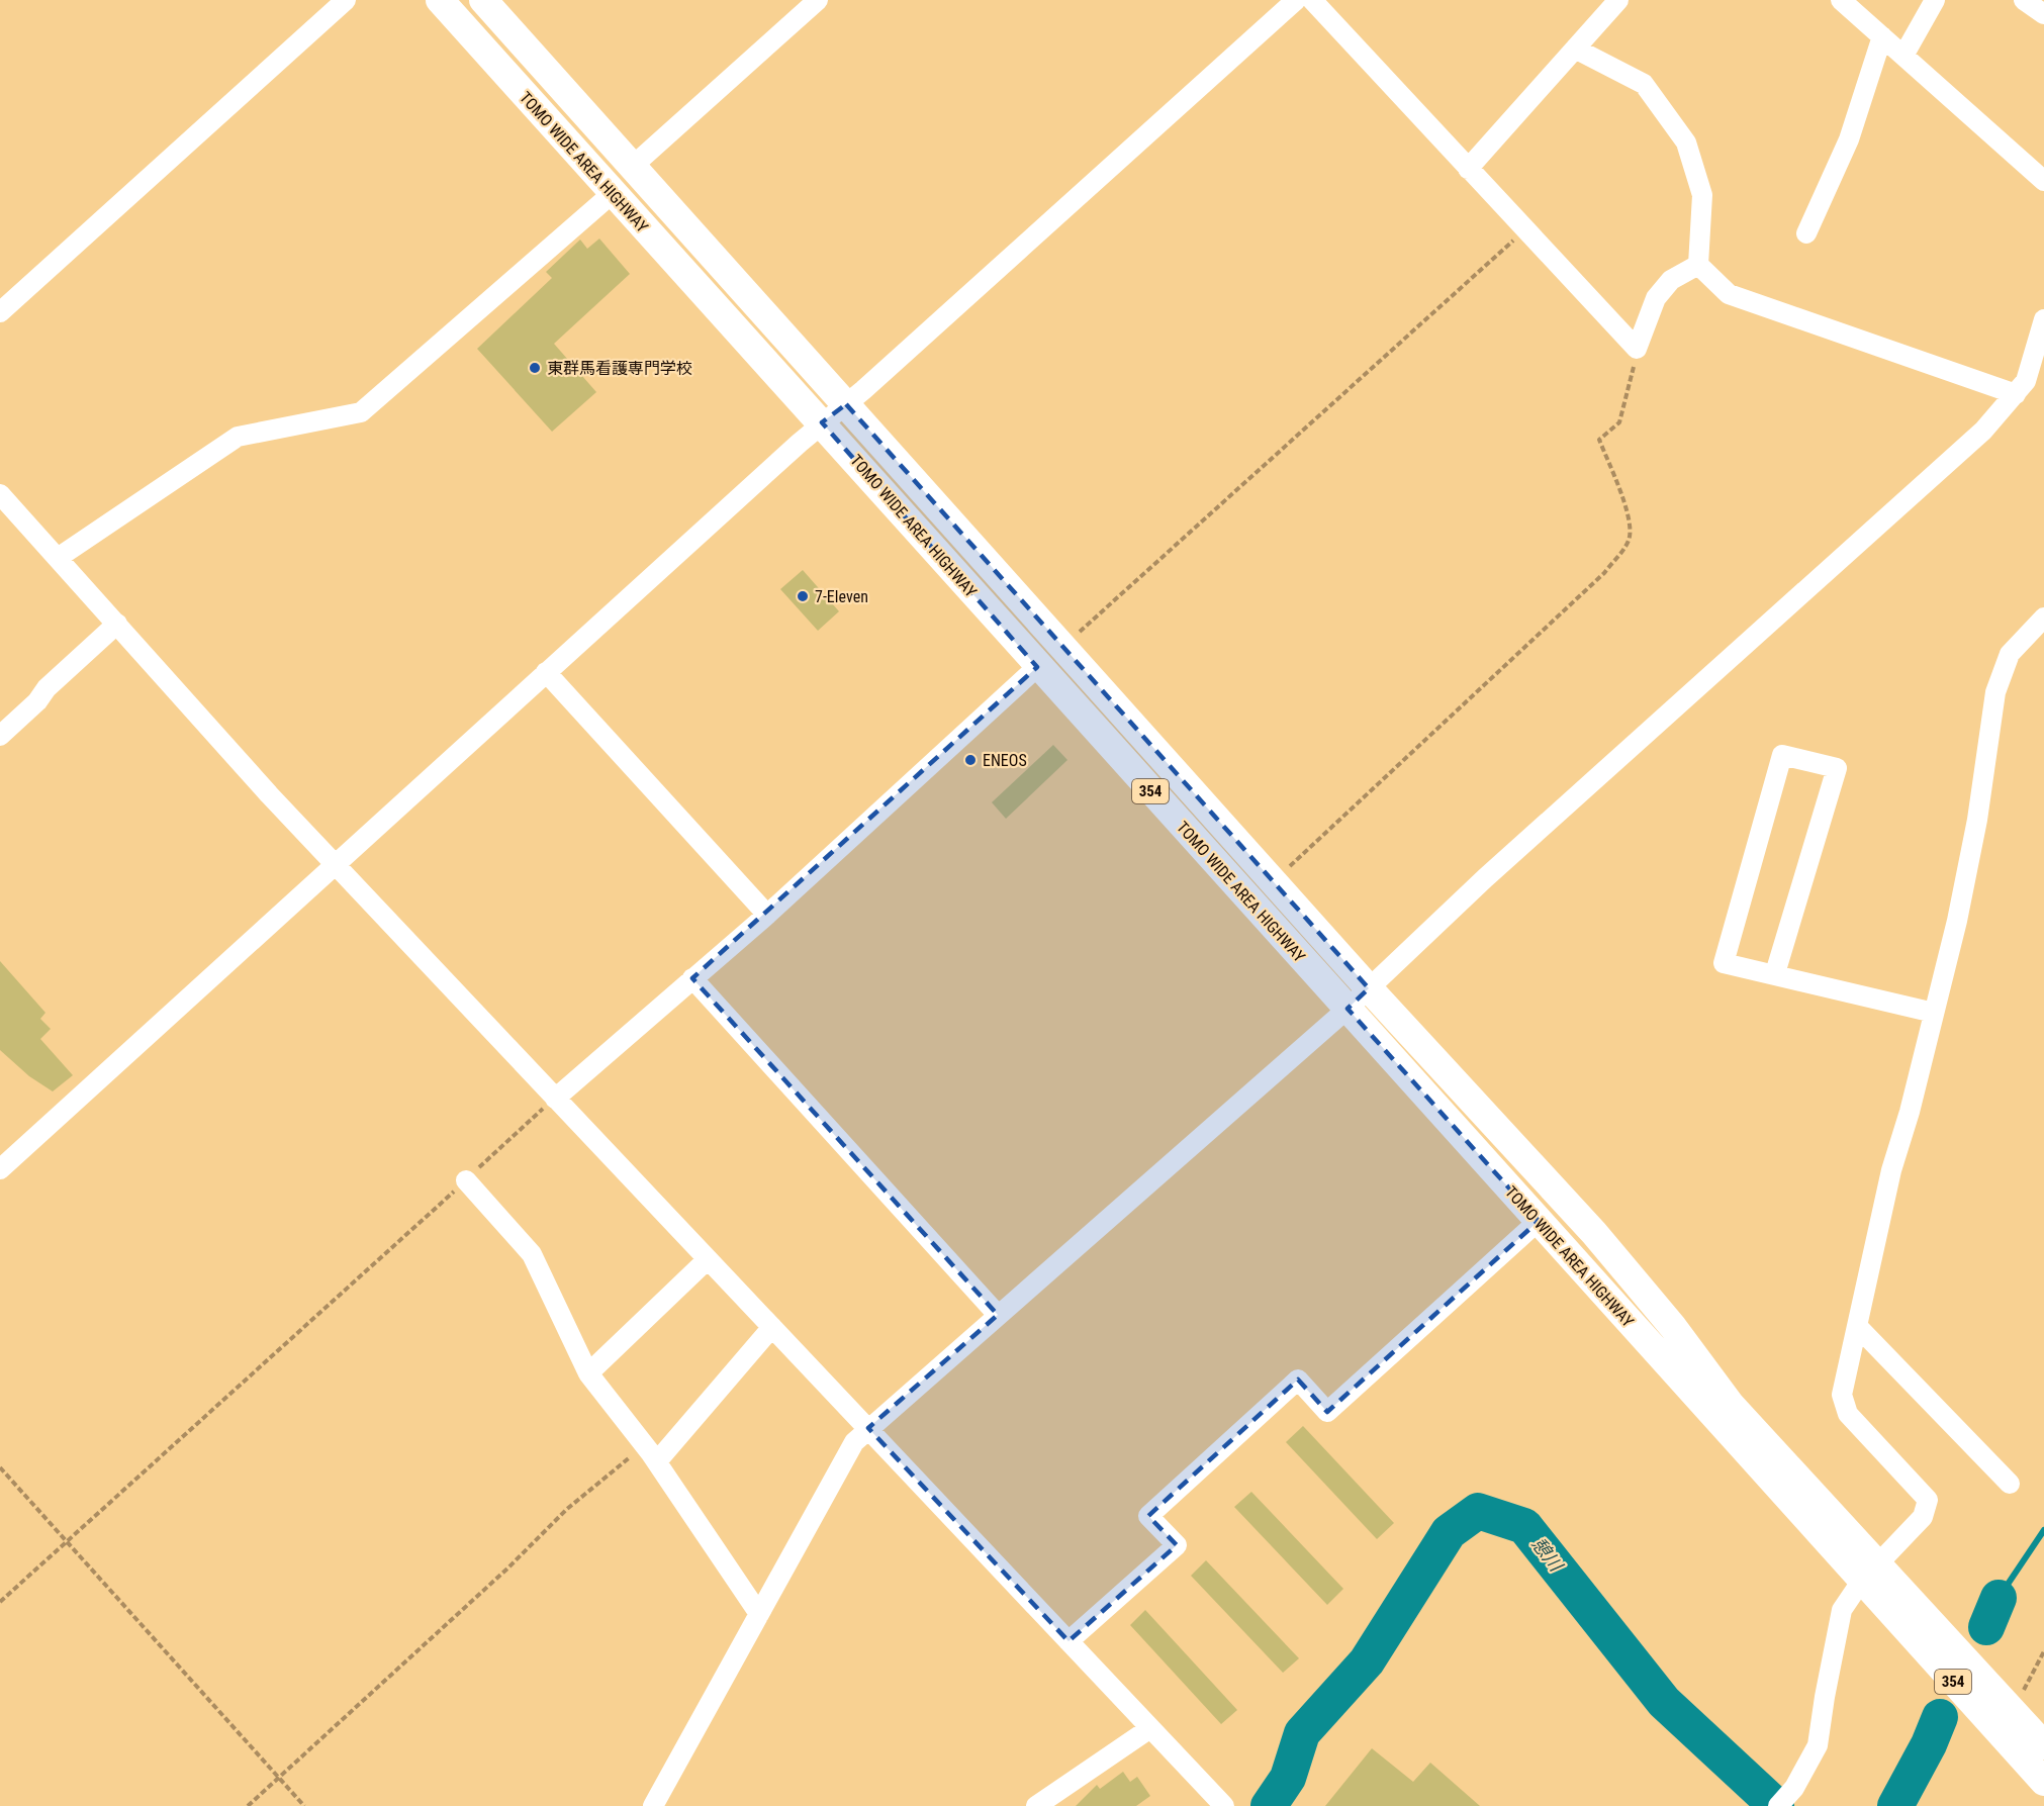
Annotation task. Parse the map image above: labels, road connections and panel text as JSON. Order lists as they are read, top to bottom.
{
  "streets": {
    "highway": ["TOMO WIDE AREA HIGHWAY", "354"]
  },
  "water": ["憩川"],
  "places": ["東群馬看護専門学校", "7-Eleven", "ENEOS"]
}
